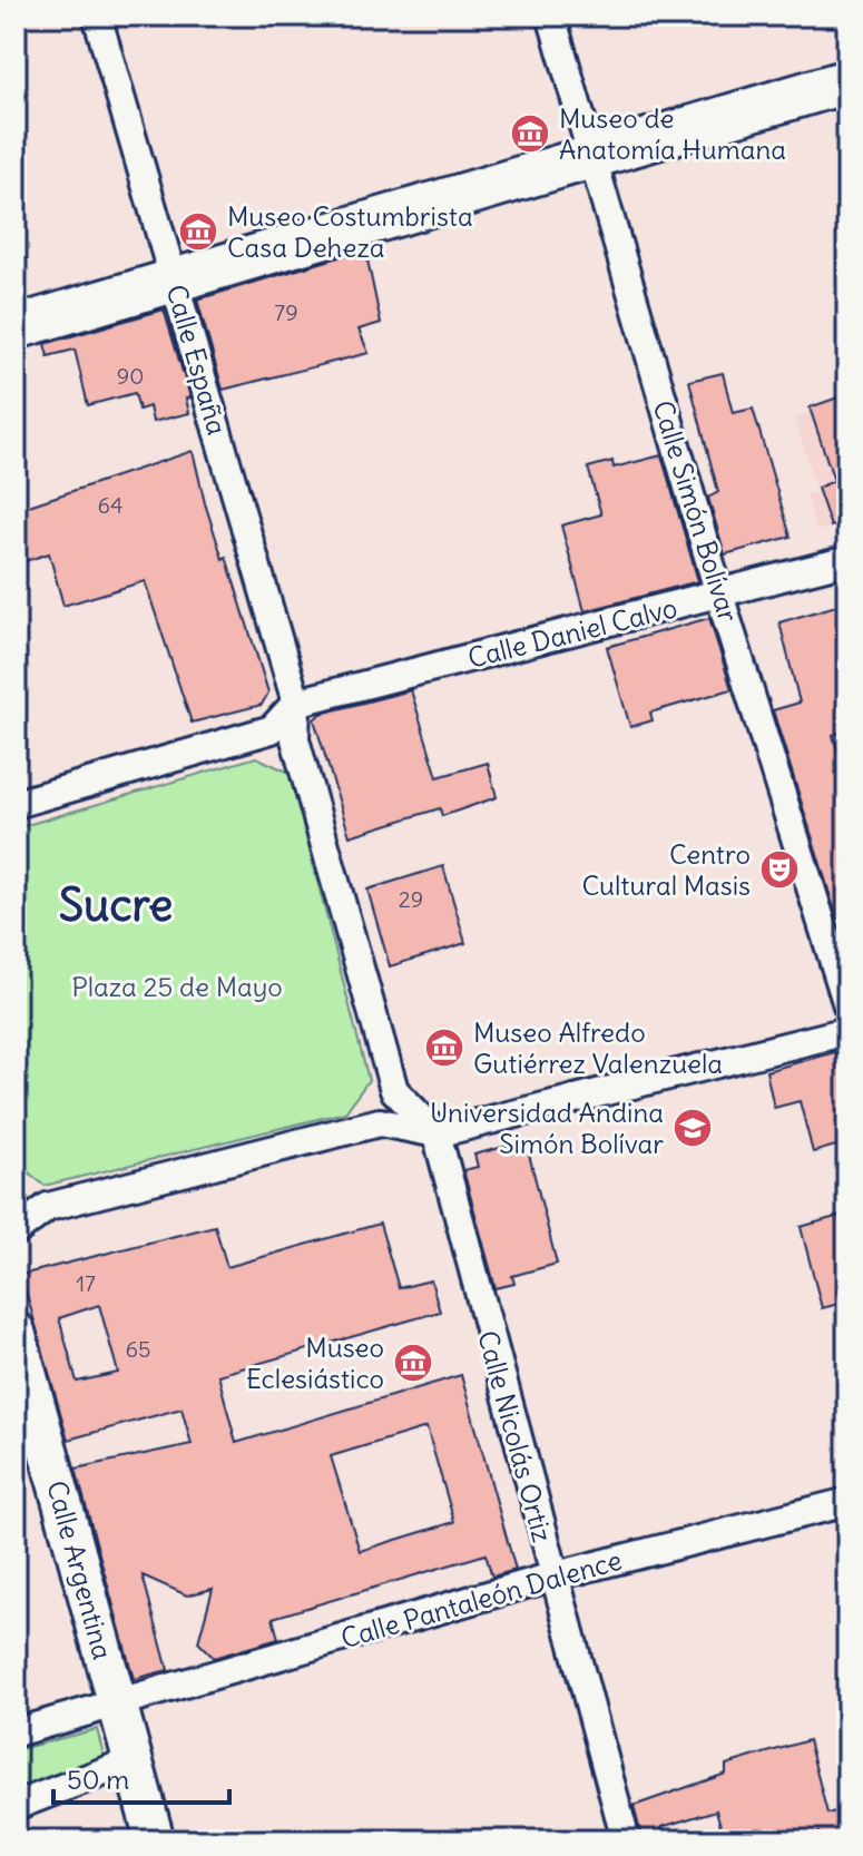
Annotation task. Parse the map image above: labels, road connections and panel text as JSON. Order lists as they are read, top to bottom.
{
  "streets": {
    "main road": ["Calle Argentina"],
    "street": [
      "Calle España",
      "Calle Simón Bolívar",
      "Calle Daniel Calvo",
      "Calle Nicolás Ortiz",
      "Calle Pantaleón Dalence"
    ]
  },
  "crossings": [
    ["Calle España", "Calle Daniel Calvo"],
    ["Calle Simón Bolívar", "Calle Daniel Calvo"],
    ["Calle Nicolás Ortiz", "Calle Pantaleón Dalence"],
    ["Calle Argentina", "Calle Pantaleón Dalence"]
  ],
  "districts": ["Sucre"],
  "parks": ["Plaza 25 de Mayo"],
  "places": {
    "museum": [
      "Museo de Anatomía Humana",
      "Museo Costumbrista Casa Deheza",
      "Museo Alfredo Gutiérrez Valenzuela",
      "Museo Eclesiástico"
    ],
    "theatre": ["Centro Cultural Masis"],
    "school or university": ["Universidad Andina Simón Bolívar"]
  },
  "house_numbers": [
    "79",
    "90",
    "64",
    "29",
    "17",
    "65"
  ],
  "scale_bar": "50 m"
}
